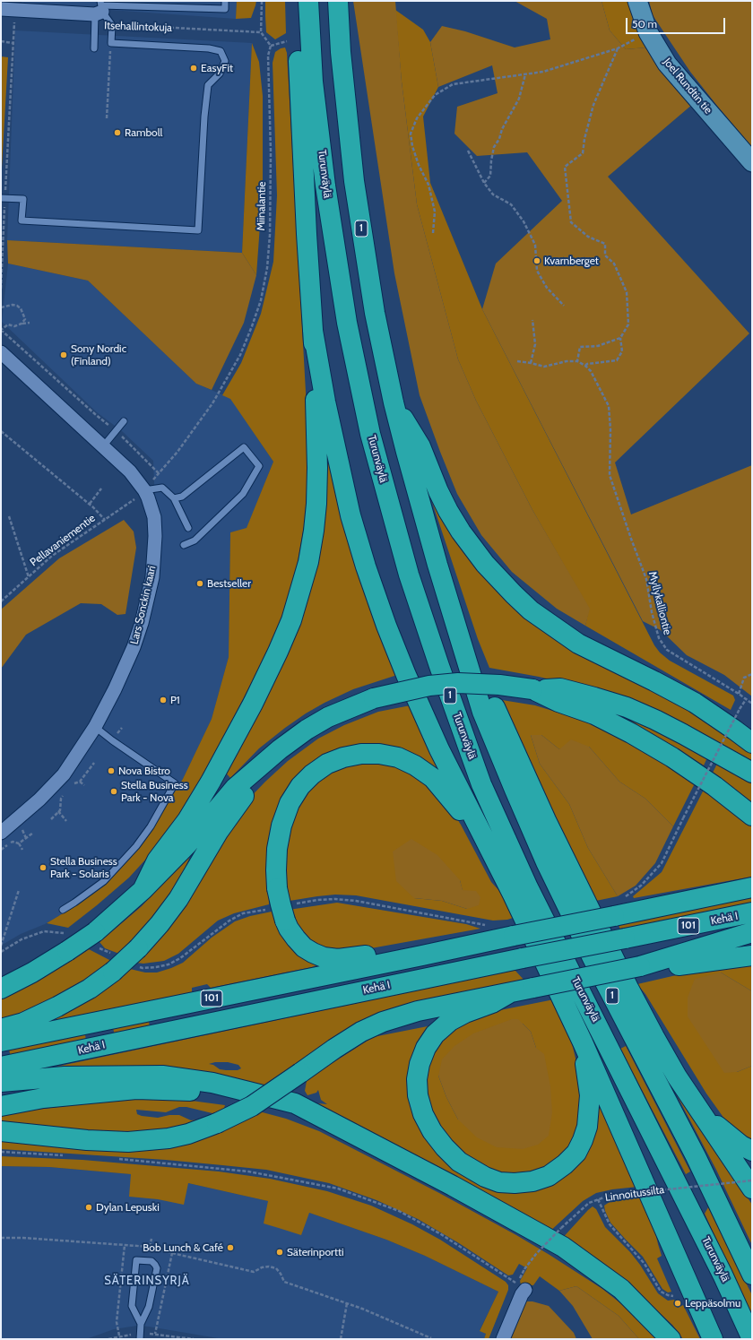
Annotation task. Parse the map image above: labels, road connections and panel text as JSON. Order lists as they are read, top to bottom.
{
  "streets": {
    "highway": [
      "Turunväylä",
      "1",
      "Kehä I",
      "101"
    ],
    "street": ["Itsehallintokuja", "Joel Rundtin tie", "Lars Sonckin kaari"],
    "path": [
      "Miinalantie",
      "Pellavaniementie",
      "Myllykalliontie",
      "Linnoitussilta"
    ]
  },
  "crossings": [
    ["Pellavaniementie", "Lars Sonckin kaari"]
  ],
  "districts": ["SÄTERINSYRJÄ"],
  "places": [
    "EasyFit",
    "Ramboll",
    "Kvarnberget",
    "Sony Nordic (Finland)",
    "Bestseller",
    "P1",
    "Nova Bistro",
    "Stella Business Park - Nova",
    "Stella Business Park - Solaris",
    "Dylan Lepuski",
    "Bob Lunch & Café",
    "Säterinportti",
    "Leppäsolmu"
  ],
  "scale_bar": "50 m"
}
